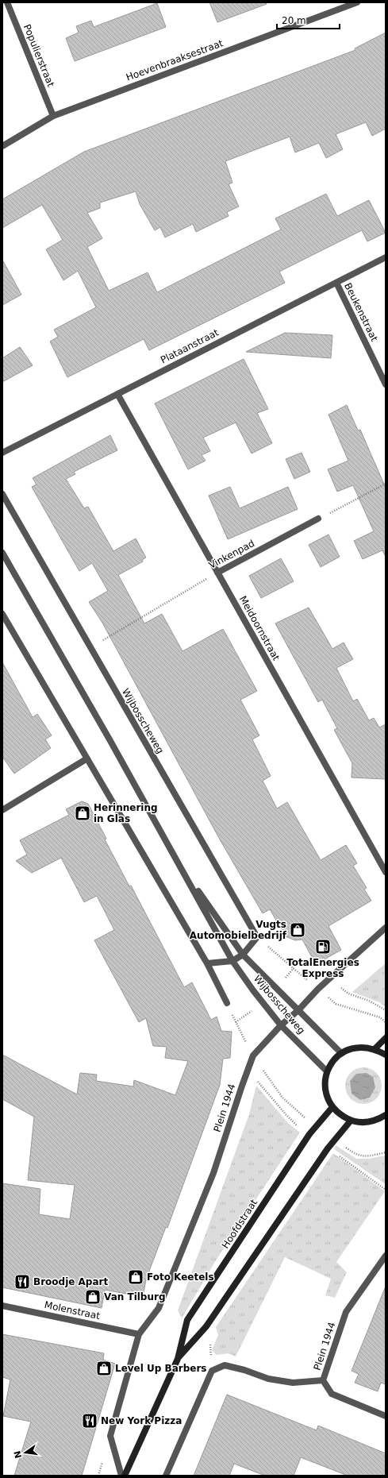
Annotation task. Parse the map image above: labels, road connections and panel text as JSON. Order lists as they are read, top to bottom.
{
  "streets": {
    "main road": ["Hoofdstraat"],
    "street": [
      "Populierstraat",
      "Hoevenbraaksestraat",
      "Beukenstraat",
      "Plataanstraat",
      "Vinkenpad",
      "Meidoornstraat",
      "Wijbosscheweg",
      "Plein 1944",
      "Molenstraat"
    ]
  },
  "crossings": [
    ["Populierstraat", "Hoevenbraaksestraat"],
    ["Beukenstraat", "Plataanstraat"],
    ["Plataanstraat", "Meidoornstraat"],
    ["Vinkenpad", "Meidoornstraat"],
    ["Vinkenpad", "Wijbosscheweg"],
    ["Wijbosscheweg", "Plein 1944"],
    ["Plein 1944", "Molenstraat"]
  ],
  "places": {
    "shop": [
      "Herinnering in Glas",
      "Vugts Automobielbedrijf",
      "Foto Keetels",
      "Van Tilburg",
      "Level Up Barbers"
    ],
    "fuel station": ["TotalEnergies Express"],
    "restaurant": ["Broodje Apart", "New York Pizza"]
  },
  "scale_bar": "20 m",
  "north": "left"
}
